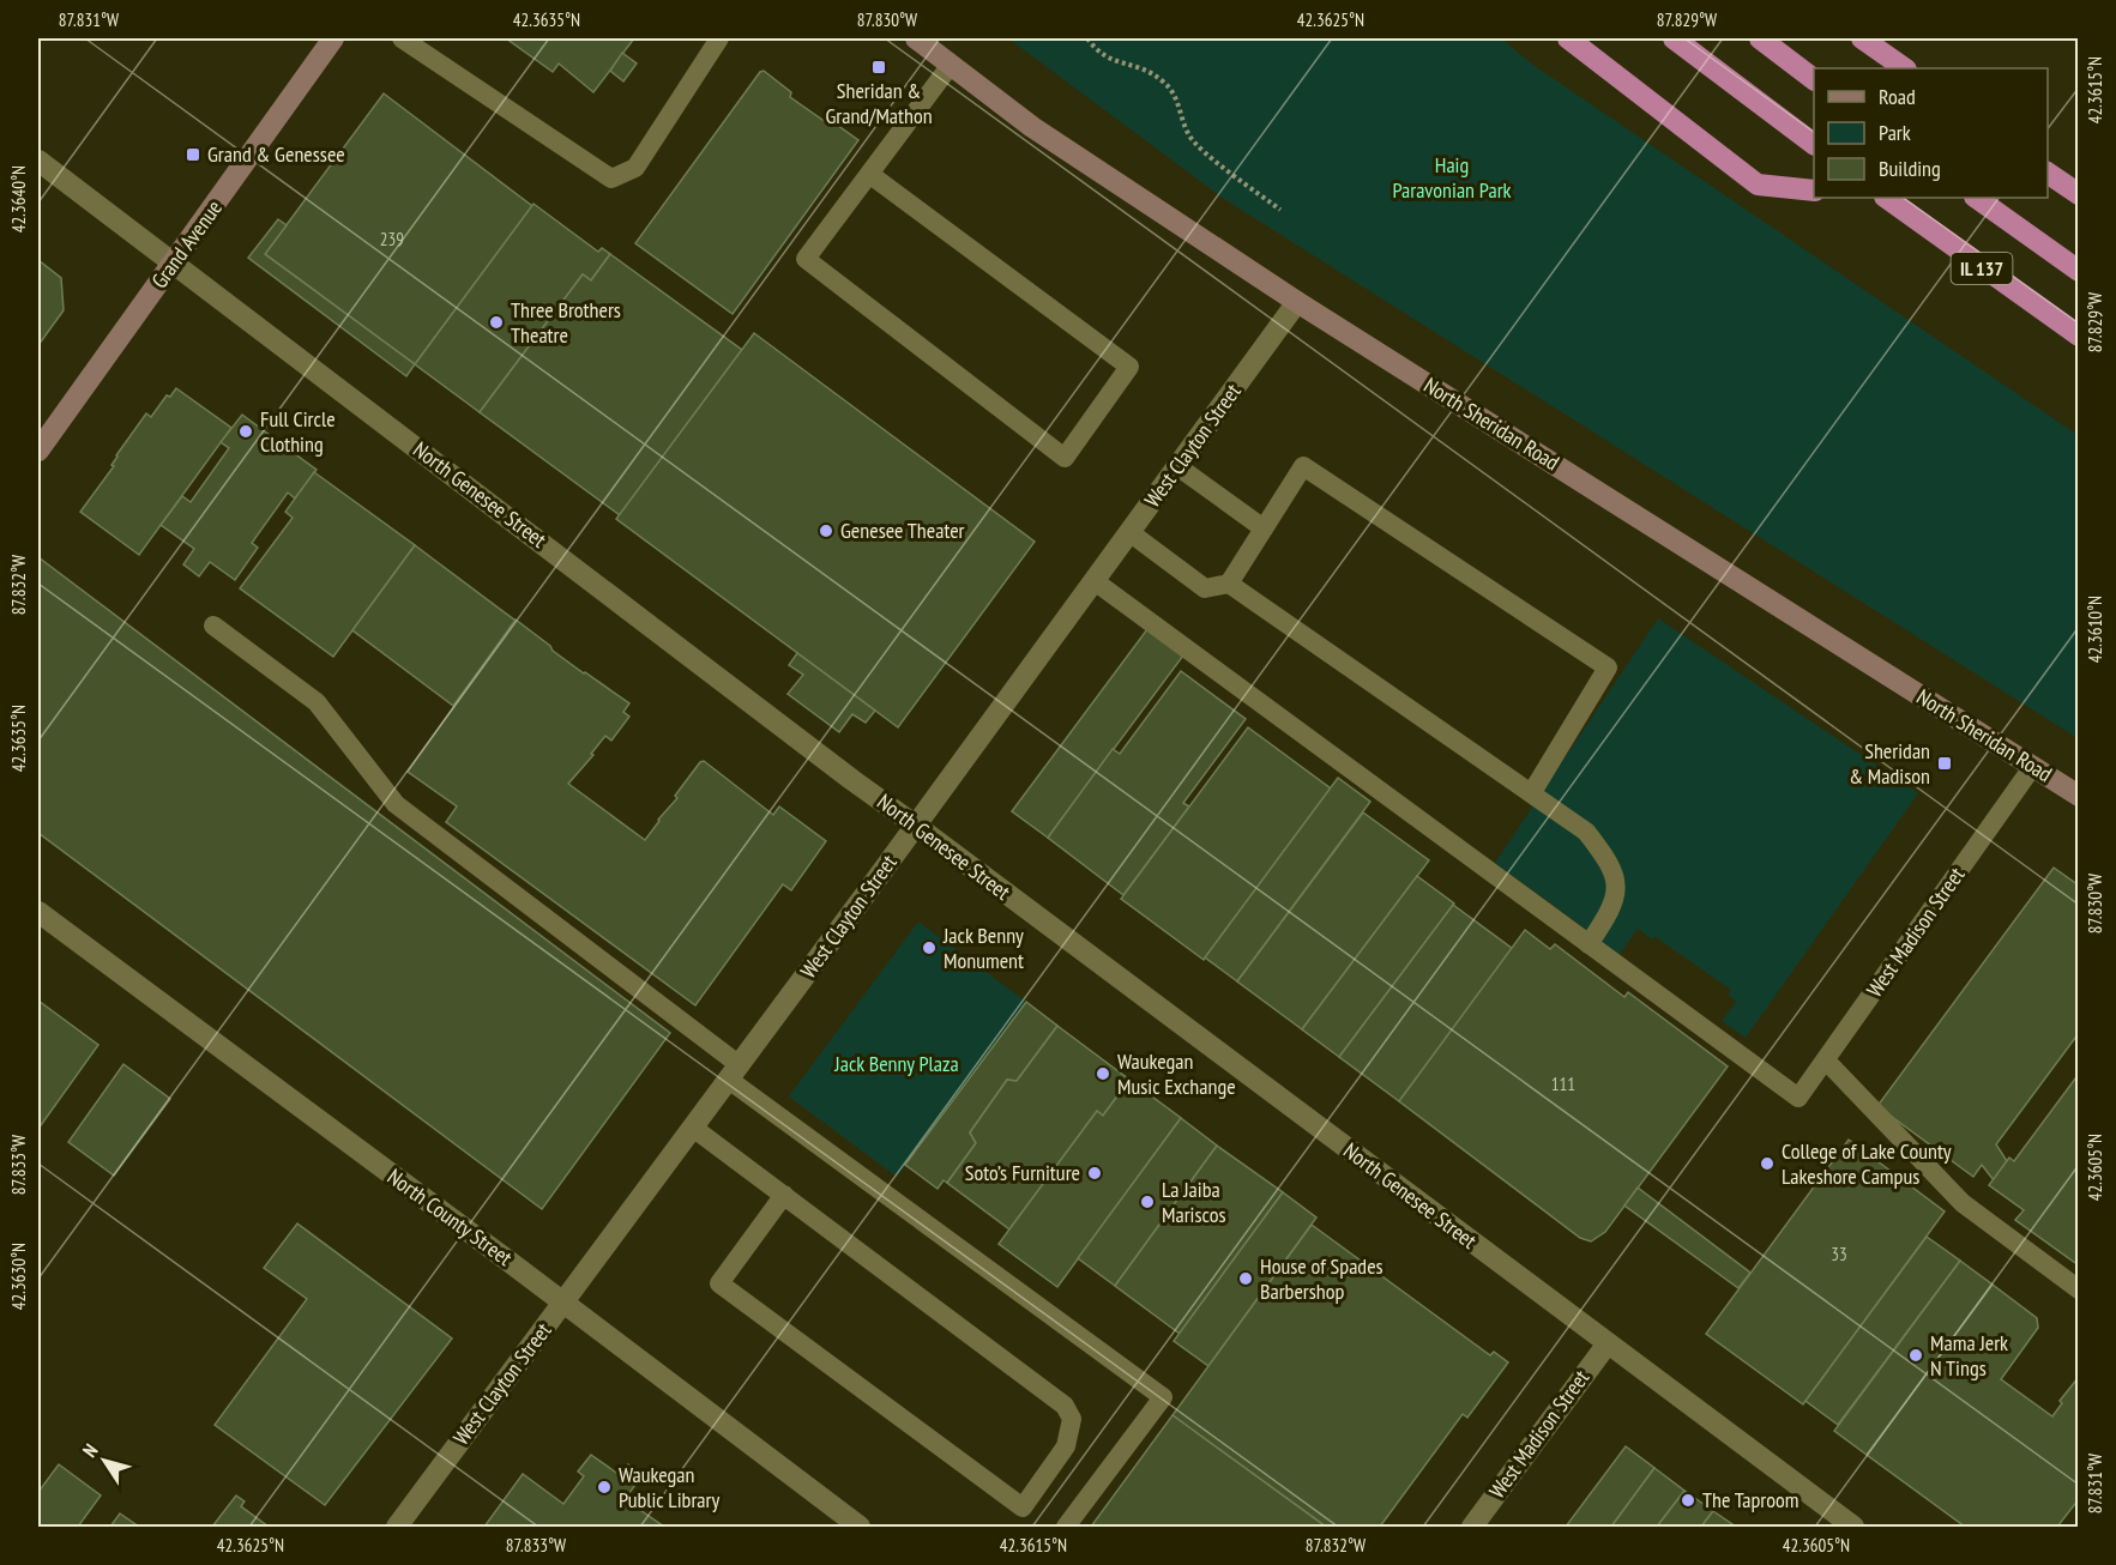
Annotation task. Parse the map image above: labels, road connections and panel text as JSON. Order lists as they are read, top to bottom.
{
  "streets": {
    "highway": ["IL 137"],
    "main road": ["Grand Avenue", "North Sheridan Road"],
    "street": [
      "West Clayton Street",
      "North Genesee Street",
      "West Madison Street",
      "North County Street"
    ]
  },
  "crossings": [
    ["Grand Avenue", "North Genesee Street"],
    ["North Sheridan Road", "West Clayton Street"],
    ["North Sheridan Road", "West Madison Street"],
    ["West Clayton Street", "North Genesee Street"],
    ["West Clayton Street", "North County Street"],
    ["North Genesee Street", "West Madison Street"]
  ],
  "parks": ["Haig Paravonian Park", "Jack Benny Plaza"],
  "places": {
    "transit": ["Sheridan & Grand/Mathon", "Grand & Genessee", "Sheridan & Madison"],
    "other": [
      "Three Brothers Theatre",
      "Full Circle Clothing",
      "Genesee Theater",
      "Jack Benny Monument",
      "Waukegan Music Exchange",
      "College of Lake County Lakeshore Campus",
      "Soto’s Furniture",
      "La Jaiba Mariscos",
      "House of Spades Barbershop",
      "Mama Jerk N Tings",
      "Waukegan Public Library",
      "The Taproom"
    ]
  },
  "house_numbers": ["239", "111", "33"],
  "legend": ["Road", "Park", "Building"],
  "north": "top left",
  "coordinates": [
    "87.831°W",
    "42.3635°N",
    "87.830°W",
    "42.3625°N",
    "87.829°W",
    "42.3615°N",
    "42.3640°N",
    "87.832°W",
    "42.3610°N",
    "87.833°W",
    "42.3605°N",
    "42.3630°N"
  ]
}
